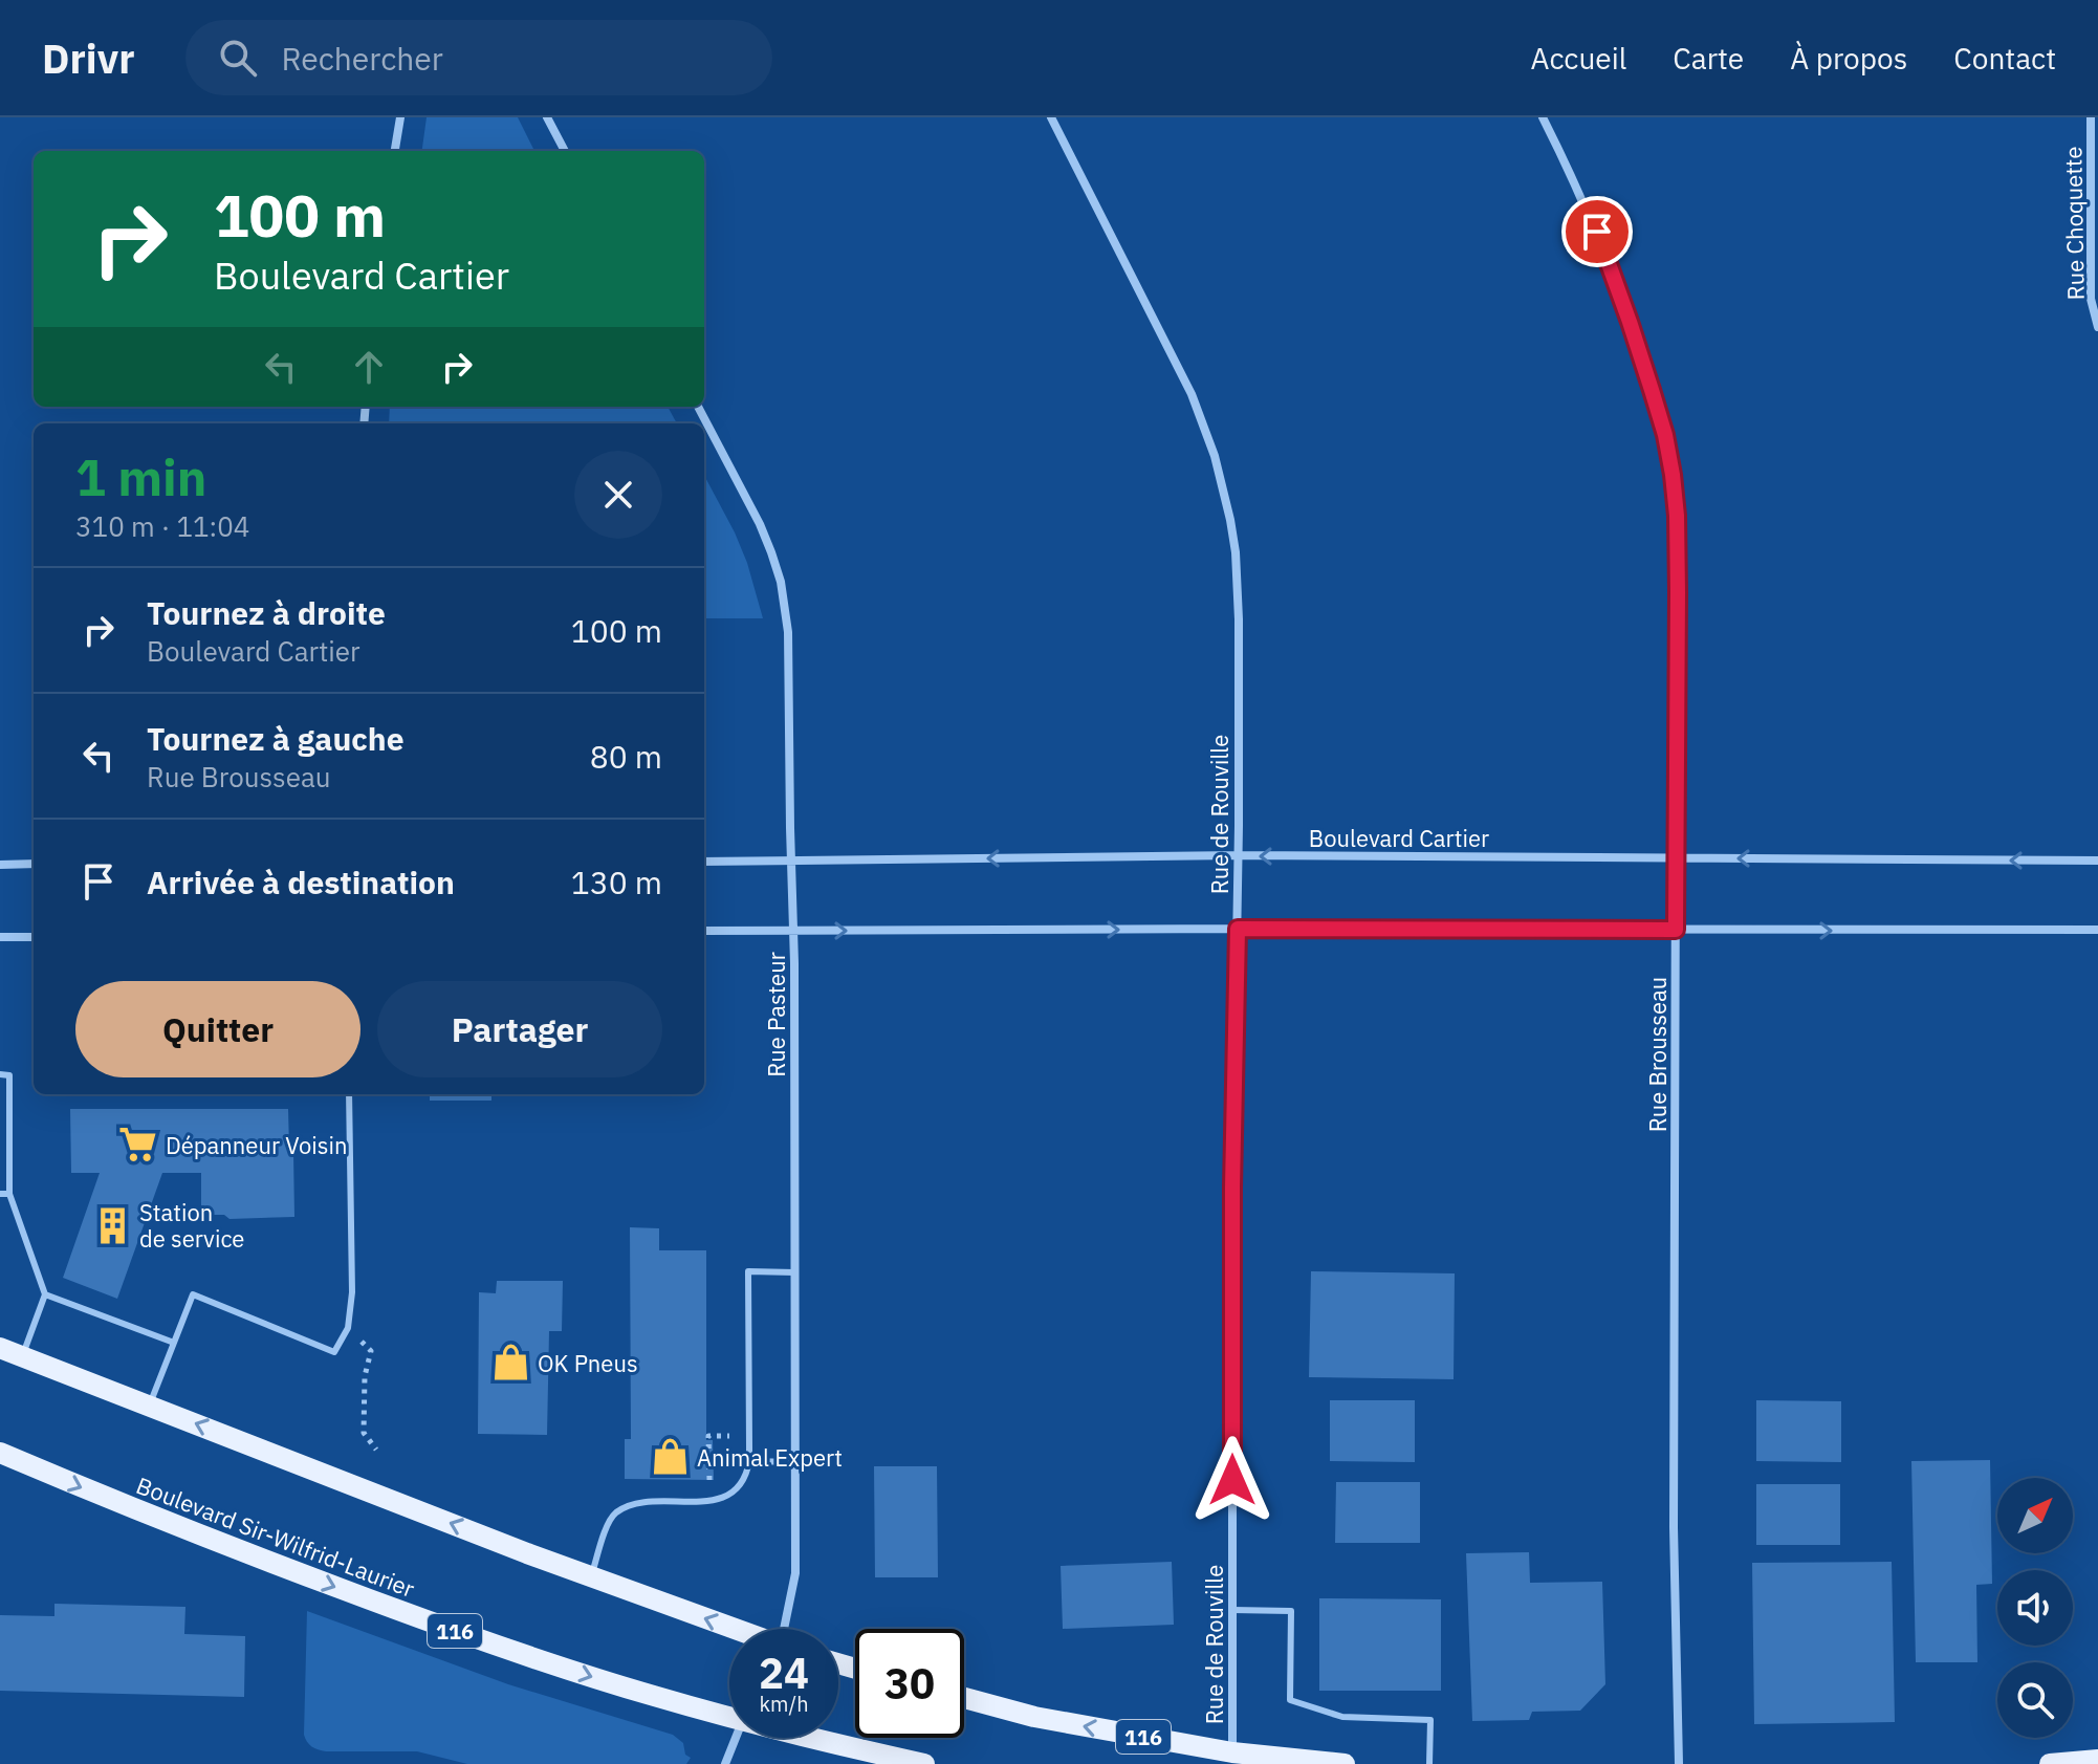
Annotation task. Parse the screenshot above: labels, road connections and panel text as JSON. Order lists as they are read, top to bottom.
{
  "streets": {
    "main road": ["Boulevard Sir-Wilfrid-Laurier", "116"],
    "street": [
      "Rue Choquette",
      "Rue de Rouville",
      "Boulevard Cartier",
      "Rue Pasteur",
      "Rue Brousseau"
    ]
  },
  "crossings": [
    ["Rue de Rouville", "Boulevard Cartier"],
    ["Rue de Rouville", "116"],
    ["Boulevard Cartier", "Rue Pasteur"],
    ["Boulevard Cartier", "Rue Brousseau"]
  ],
  "places": {
    "supermarket": ["Dépanneur Voisin"],
    "building": ["Station de service"],
    "shop": ["OK Pneus", "Animal Expert"]
  },
  "north": "top right",
  "page": {
    "header": "Drivr",
    "search": "Rechercher",
    "nav": [
      "Accueil",
      "Carte",
      "À propos",
      "Contact"
    ],
    "turn": ["100 m", "Boulevard Cartier"],
    "heading": ["1 min", "310 m · 11:04"],
    "list": [
      {
        "name": "Tournez à droite",
        "note": "Boulevard Cartier",
        "value": "100 m"
      },
      {
        "name": "Tournez à gauche",
        "note": "Rue Brousseau",
        "value": "80 m"
      },
      {
        "name": "Arrivée à destination",
        "value": "130 m"
      }
    ],
    "buttons": ["Quitter", "Partager"],
    "speed": "24 km/h",
    "limit": "30"
  }
}
